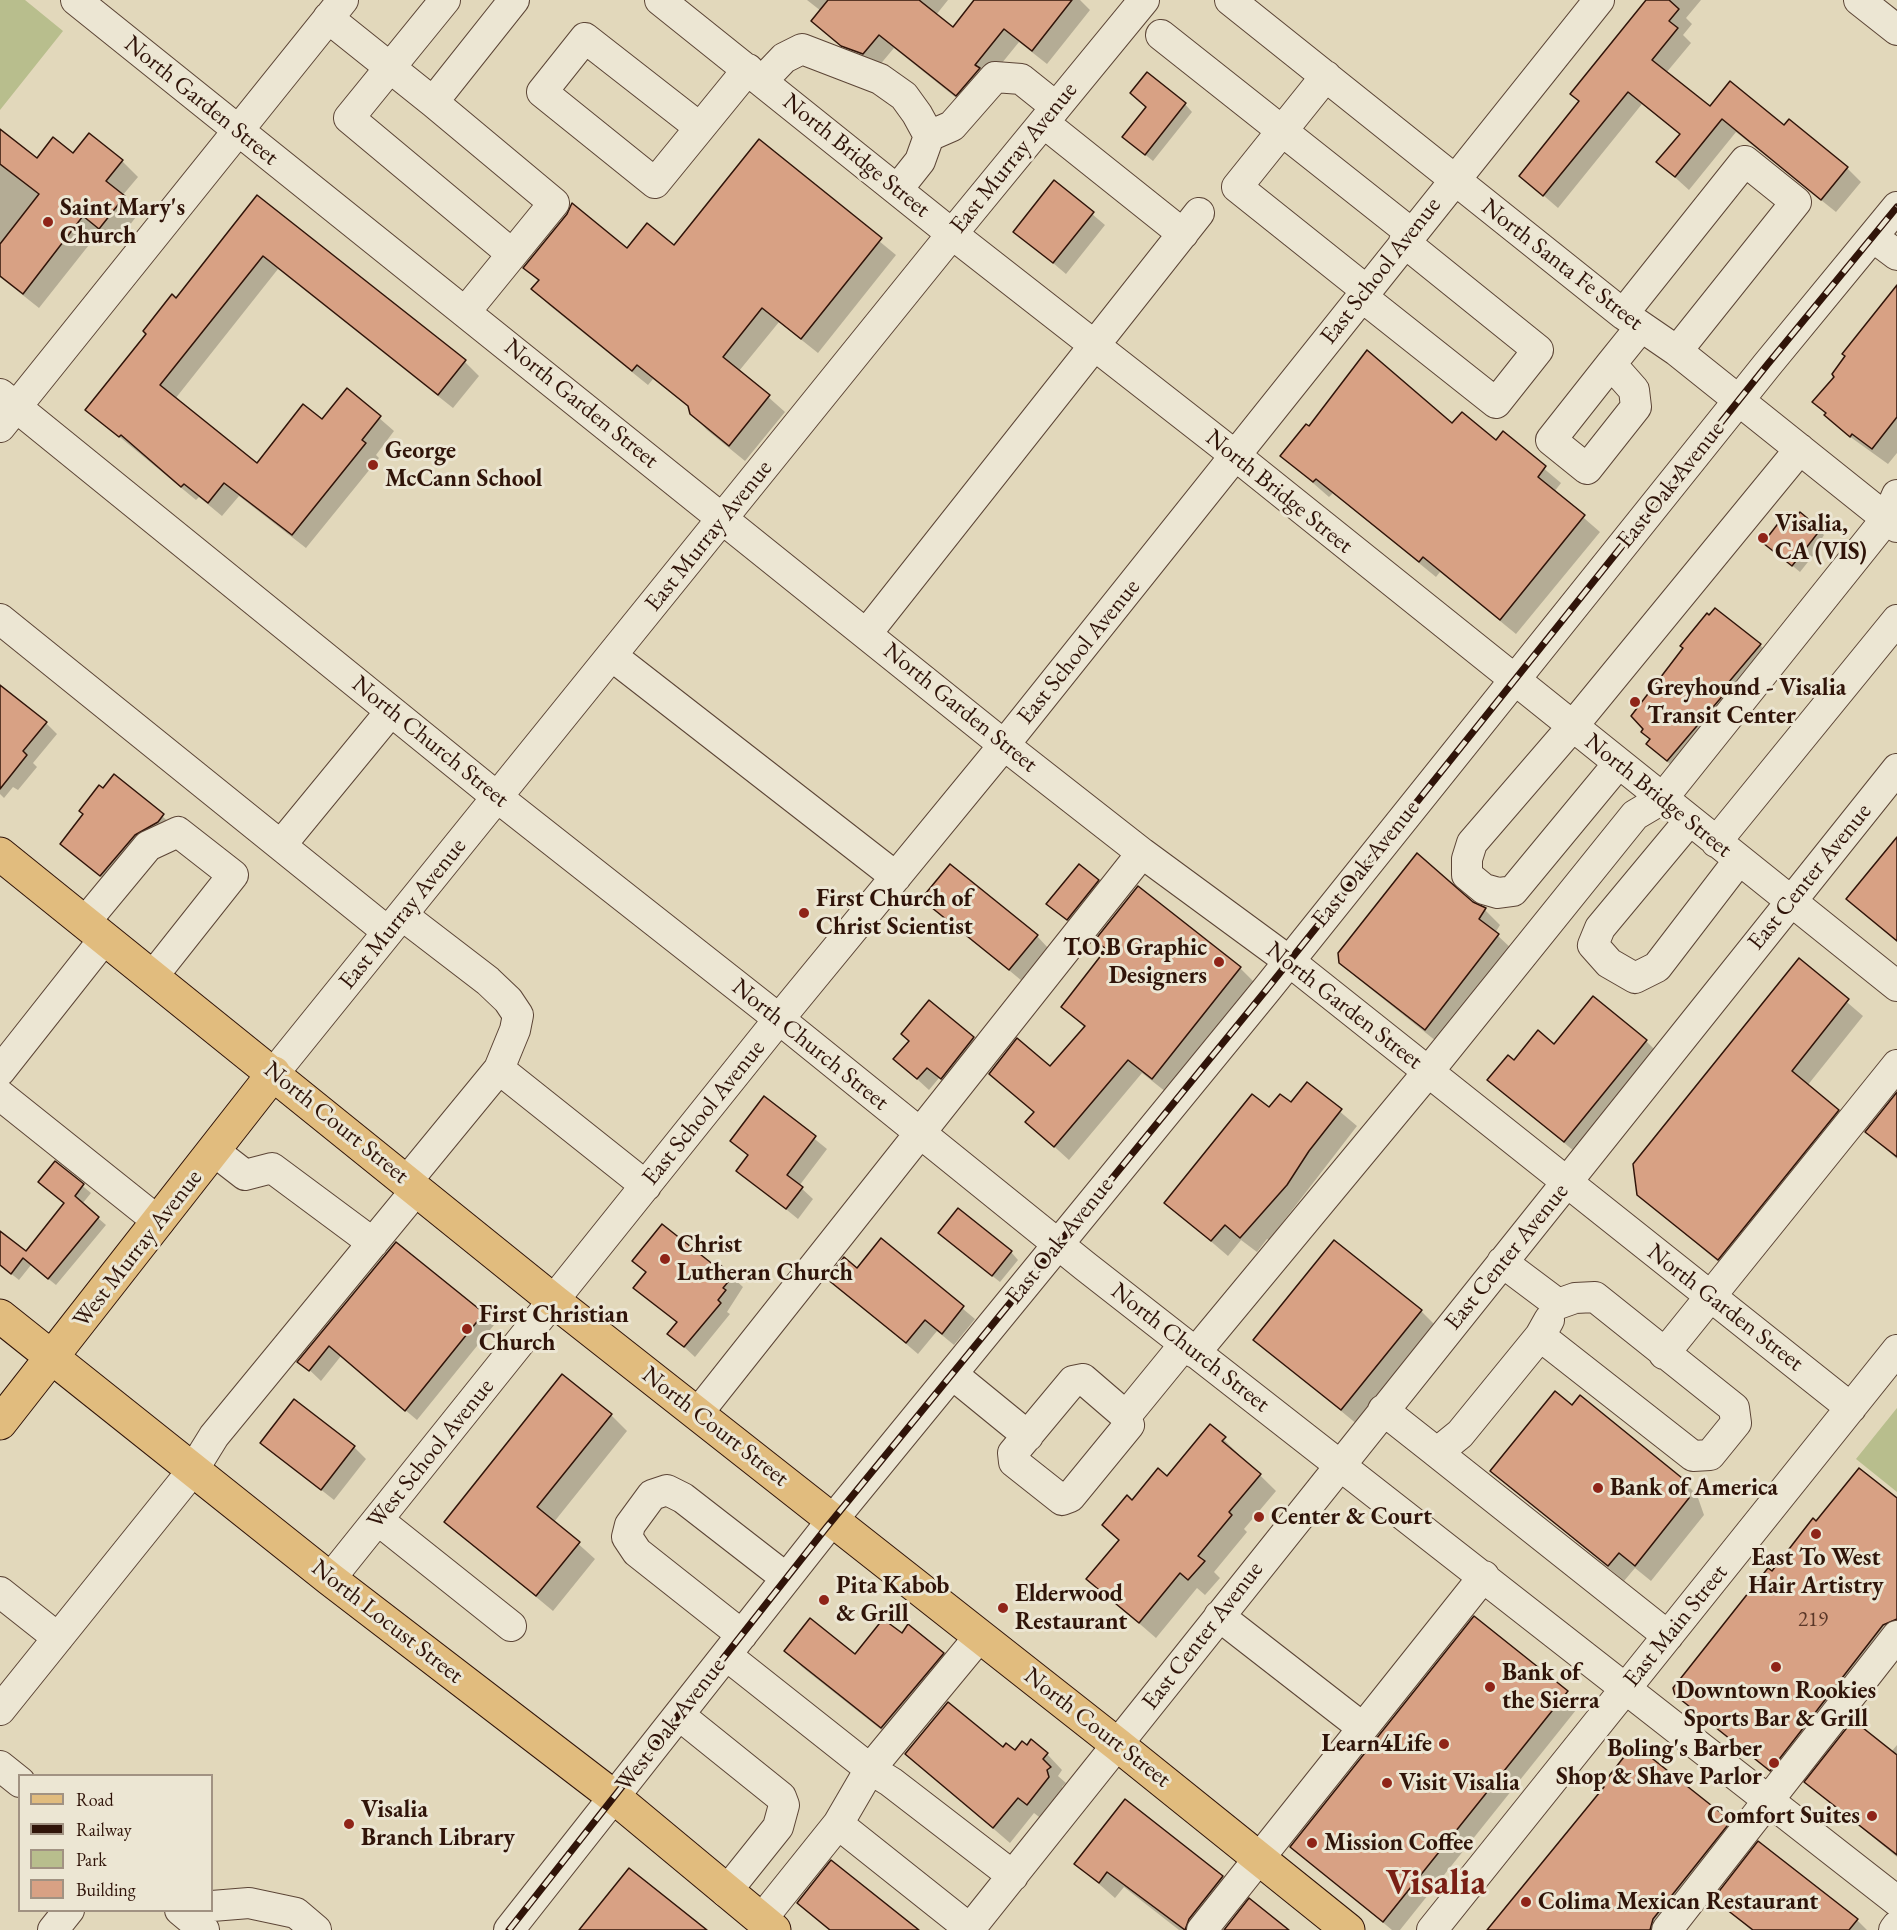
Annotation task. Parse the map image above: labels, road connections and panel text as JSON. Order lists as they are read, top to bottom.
{
  "streets": {
    "main road": ["North Court Street", "West Murray Avenue", "North Locust Street"],
    "street": [
      "North Garden Street",
      "North Bridge Street",
      "East Murray Avenue",
      "North Santa Fe Street",
      "East School Avenue",
      "East Oak Avenue",
      "North Church Street",
      "East Center Avenue",
      "West School Avenue",
      "East Main Street",
      "West Oak Avenue"
    ]
  },
  "crossings": [
    ["North Garden Street", "East Murray Avenue"],
    ["North Garden Street", "East School Avenue"],
    ["North Garden Street", "East Oak Avenue"],
    ["North Garden Street", "East Center Avenue"],
    ["North Garden Street", "East Main Street"],
    ["North Bridge Street", "East Murray Avenue"],
    ["North Bridge Street", "East School Avenue"],
    ["North Bridge Street", "East Oak Avenue"],
    ["North Bridge Street", "East Center Avenue"],
    ["East Murray Avenue", "North Church Street"],
    ["East Murray Avenue", "North Court Street"],
    ["East Murray Avenue", "West Murray Avenue"],
    ["North Santa Fe Street", "East School Avenue"],
    ["North Santa Fe Street", "East Oak Avenue"],
    ["East School Avenue", "North Church Street"],
    ["East School Avenue", "North Court Street"],
    ["East School Avenue", "West School Avenue"],
    ["East Oak Avenue", "North Church Street"],
    ["East Oak Avenue", "North Court Street"],
    ["East Oak Avenue", "West Oak Avenue"],
    ["North Church Street", "East Center Avenue"],
    ["North Church Street", "East Main Street"],
    ["East Center Avenue", "North Court Street"],
    ["North Court Street", "West Murray Avenue"],
    ["North Court Street", "West School Avenue"],
    ["North Court Street", "West Oak Avenue"],
    ["West Murray Avenue", "North Locust Street"],
    ["West School Avenue", "North Locust Street"],
    ["North Locust Street", "West Oak Avenue"]
  ],
  "districts": ["Visalia"],
  "places": [
    "Saint Mary's Church",
    "George McCann School",
    "Visalia, CA (VIS)",
    "Greyhound - Visalia Transit Center",
    "First Church of Christ Scientist",
    "T.O.B Graphic Designers",
    "Christ Lutheran Church",
    "First Christian Church",
    "Bank of America",
    "Center & Court",
    "East To West Hair Artistry",
    "Pita Kabob & Grill",
    "Elderwood Restaurant",
    "Downtown Rookies Sports Bar & Grill",
    "Bank of the Sierra",
    "Learn4Life",
    "Boling's Barber Shop & Shave Parlor",
    "Visit Visalia",
    "Comfort Suites",
    "Visalia Branch Library",
    "Mission Coffee",
    "Colima Mexican Restaurant"
  ],
  "house_numbers": ["219"],
  "legend": [
    "Road",
    "Railway",
    "Park",
    "Building"
  ]
}
